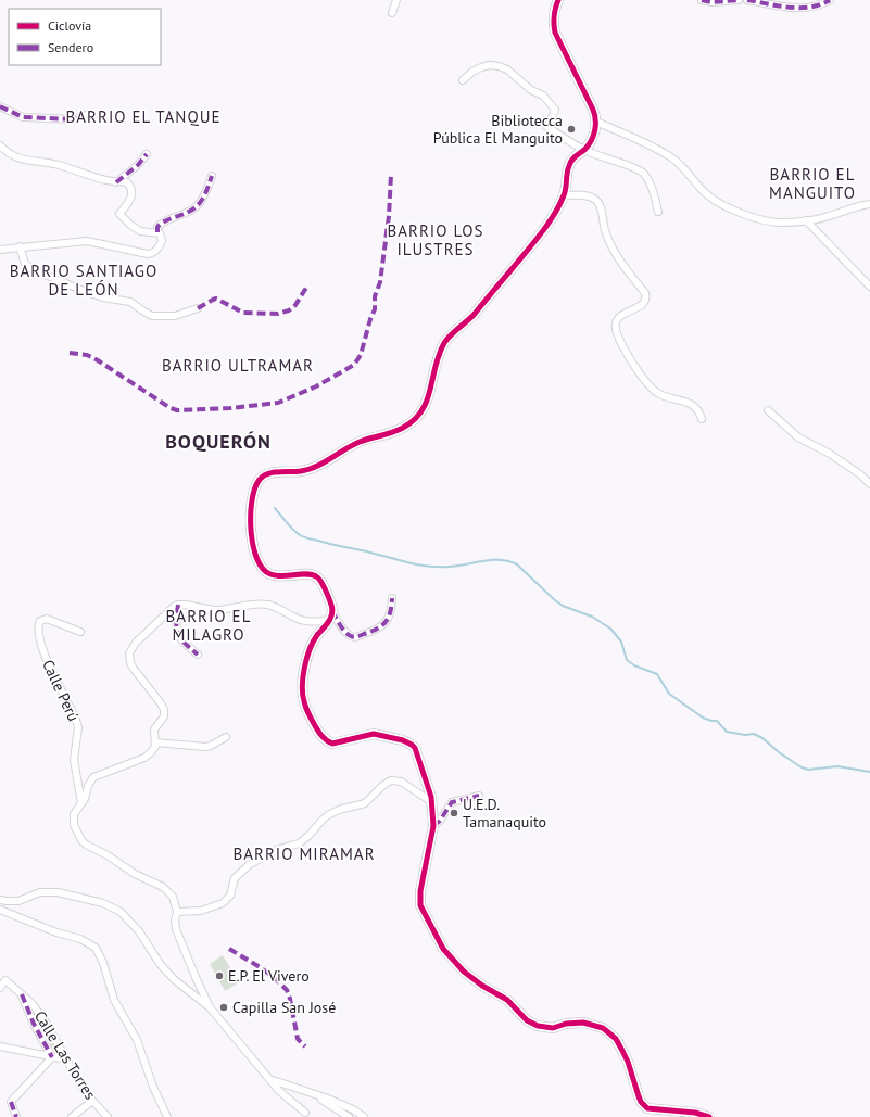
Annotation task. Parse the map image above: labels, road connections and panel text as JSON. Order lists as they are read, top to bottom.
{
  "streets": {
    "street": ["Calle Perú", "Calle Las Torres"]
  },
  "districts": [
    "BARRIO EL TANQUE",
    "BARRIO EL MANGUITO",
    "BARRIO LOS ILUSTRES",
    "BARRIO SANTIAGO DE LEÓN",
    "BARRIO ULTRAMAR",
    "BOQUERÓN",
    "BARRIO EL MILAGRO",
    "BARRIO MIRAMAR"
  ],
  "places": [
    "Bibliotecca Pública El Manguito",
    "U.E.D. Tamanaquito",
    "E.P. El Vivero",
    "Capilla San José"
  ],
  "legend": ["Ciclovía", "Sendero"]
}
